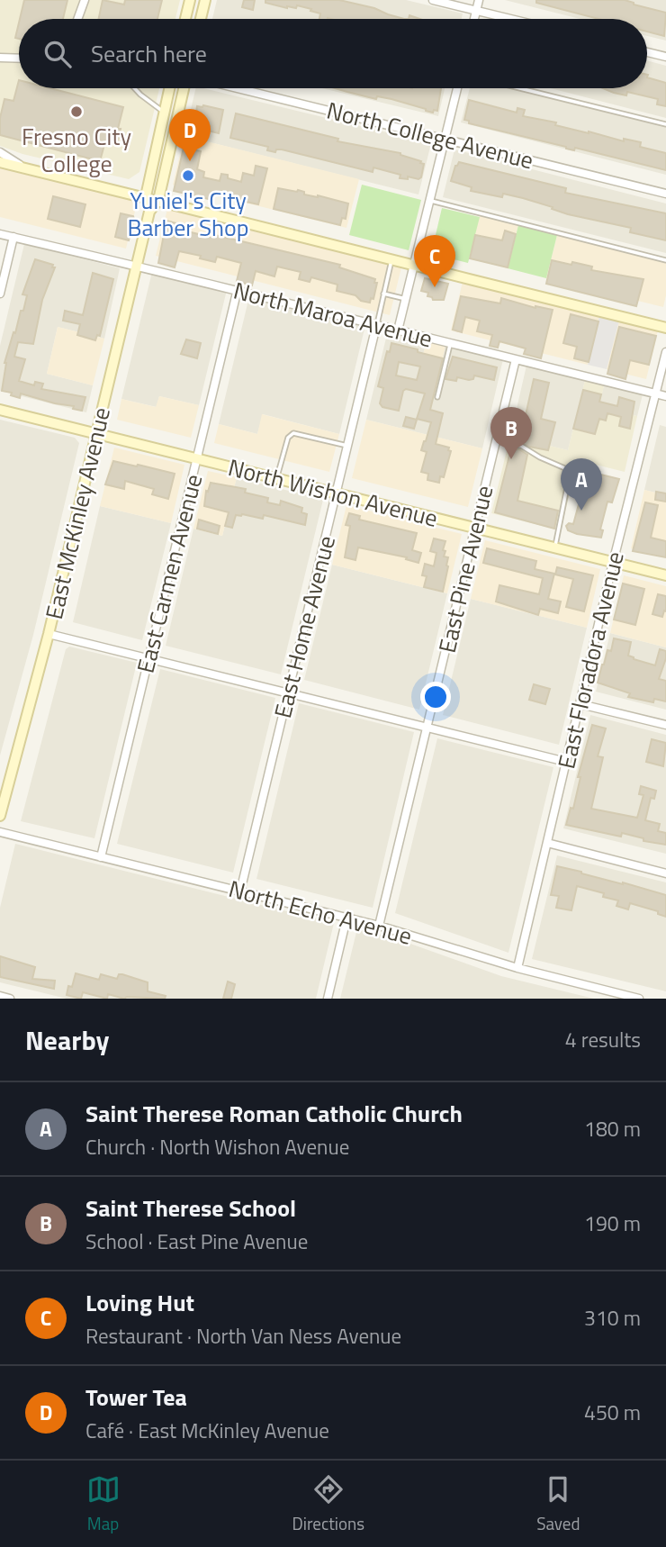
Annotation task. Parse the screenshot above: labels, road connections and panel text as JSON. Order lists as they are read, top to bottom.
{
  "streets": {
    "main road": ["North Wishon Avenue", "East McKinley Avenue"],
    "street": [
      "North College Avenue",
      "North Maroa Avenue",
      "East Pine Avenue",
      "East Carmen Avenue",
      "East Home Avenue",
      "East Floradora Avenue",
      "North Echo Avenue"
    ]
  },
  "crossings": [
    ["North Maroa Avenue", "East McKinley Avenue"],
    ["North Maroa Avenue", "East Pine Avenue"],
    ["North Maroa Avenue", "East Carmen Avenue"],
    ["North Maroa Avenue", "East Home Avenue"],
    ["North Maroa Avenue", "East Floradora Avenue"],
    ["North Wishon Avenue", "East McKinley Avenue"],
    ["North Wishon Avenue", "East Pine Avenue"],
    ["North Wishon Avenue", "East Carmen Avenue"],
    ["North Wishon Avenue", "East Home Avenue"],
    ["North Wishon Avenue", "East Floradora Avenue"],
    ["East Pine Avenue", "North Echo Avenue"],
    ["East Carmen Avenue", "North Echo Avenue"],
    ["East Home Avenue", "North Echo Avenue"],
    ["East Floradora Avenue", "North Echo Avenue"]
  ],
  "places": ["Fresno City College", "Yuniel's City Barber Shop"],
  "page": {
    "search": "Search here",
    "pins": [
      "D",
      "C",
      "B",
      "A"
    ],
    "heading": ["Nearby", "4 results"],
    "list": [
      {
        "mark": "A",
        "name": "Saint Therese Roman Catholic Church",
        "note": "Church · North Wishon Avenue",
        "value": "180 m"
      },
      {
        "mark": "B",
        "name": "Saint Therese School",
        "note": "School · East Pine Avenue",
        "value": "190 m"
      },
      {
        "mark": "C",
        "name": "Loving Hut",
        "note": "Restaurant · North Van Ness Avenue",
        "value": "310 m"
      },
      {
        "mark": "D",
        "name": "Tower Tea",
        "note": "Café · East McKinley Avenue",
        "value": "450 m"
      }
    ],
    "nav": ["Map", "Directions", "Saved"]
  }
}
